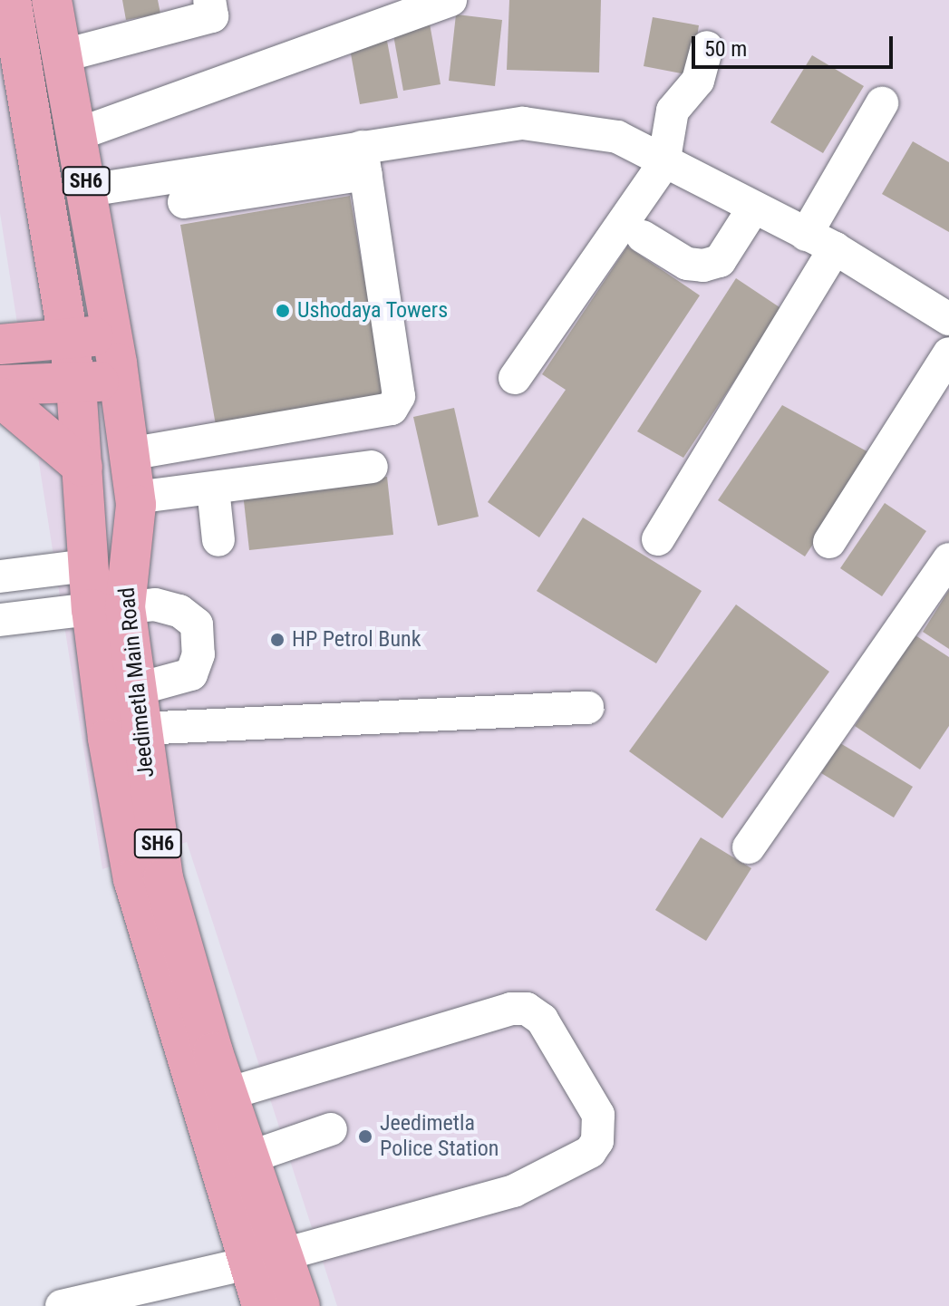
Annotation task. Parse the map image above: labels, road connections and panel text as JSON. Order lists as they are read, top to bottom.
{
  "streets": {
    "main road": ["SH6", "Jeedimetla Main Road"]
  },
  "places": ["Ushodaya Towers", "HP Petrol Bunk", "Jeedimetla Police Station"],
  "scale_bar": "50 m"
}
